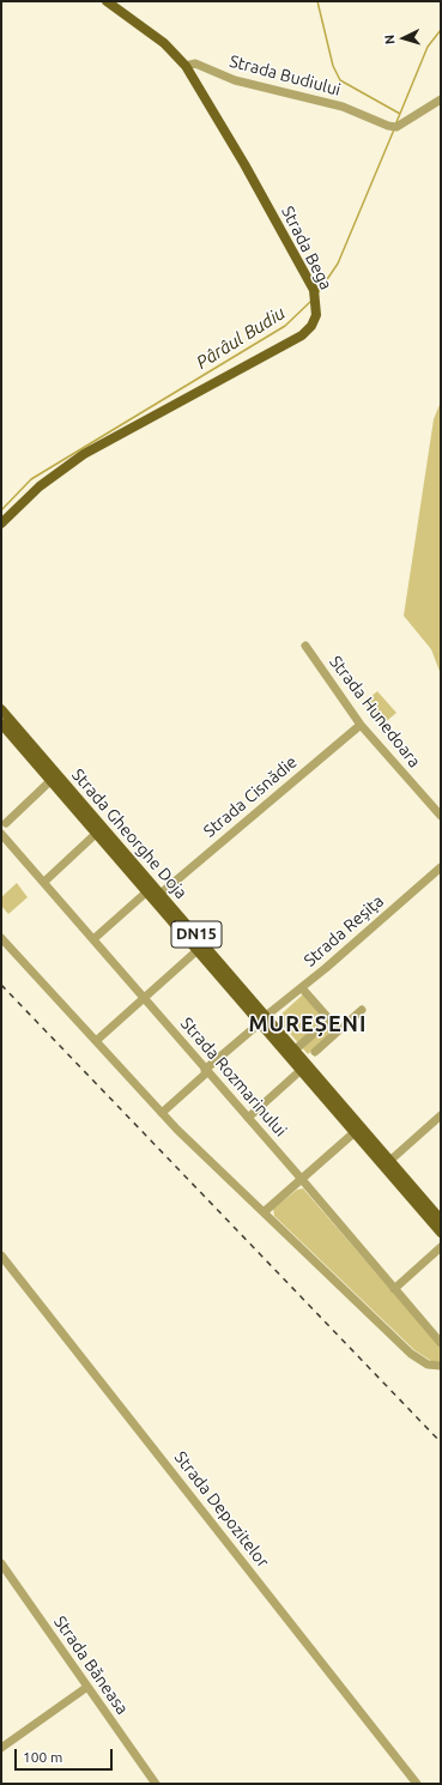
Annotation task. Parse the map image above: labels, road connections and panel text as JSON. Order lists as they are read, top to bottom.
{
  "streets": {
    "main road": ["Strada Bega", "Strada Gheorghe Doja", "DN15"],
    "street": [
      "Strada Budiului",
      "Strada Hunedoara",
      "Strada Cisnădie",
      "Strada Reșița",
      "Strada Rozmarinului",
      "Strada Depozitelor",
      "Strada Băneasa"
    ]
  },
  "crossings": [
    ["Strada Budiului", "Strada Bega"],
    ["Strada Hunedoara", "Strada Cisnădie"],
    ["Strada Cisnădie", "Strada Gheorghe Doja"],
    ["Strada Gheorghe Doja", "Strada Reșița"],
    ["Strada Reșița", "Strada Rozmarinului"]
  ],
  "districts": ["MUREȘENI"],
  "water": ["Pârâul Budiu"],
  "scale_bar": "100 m",
  "north": "left"
}
